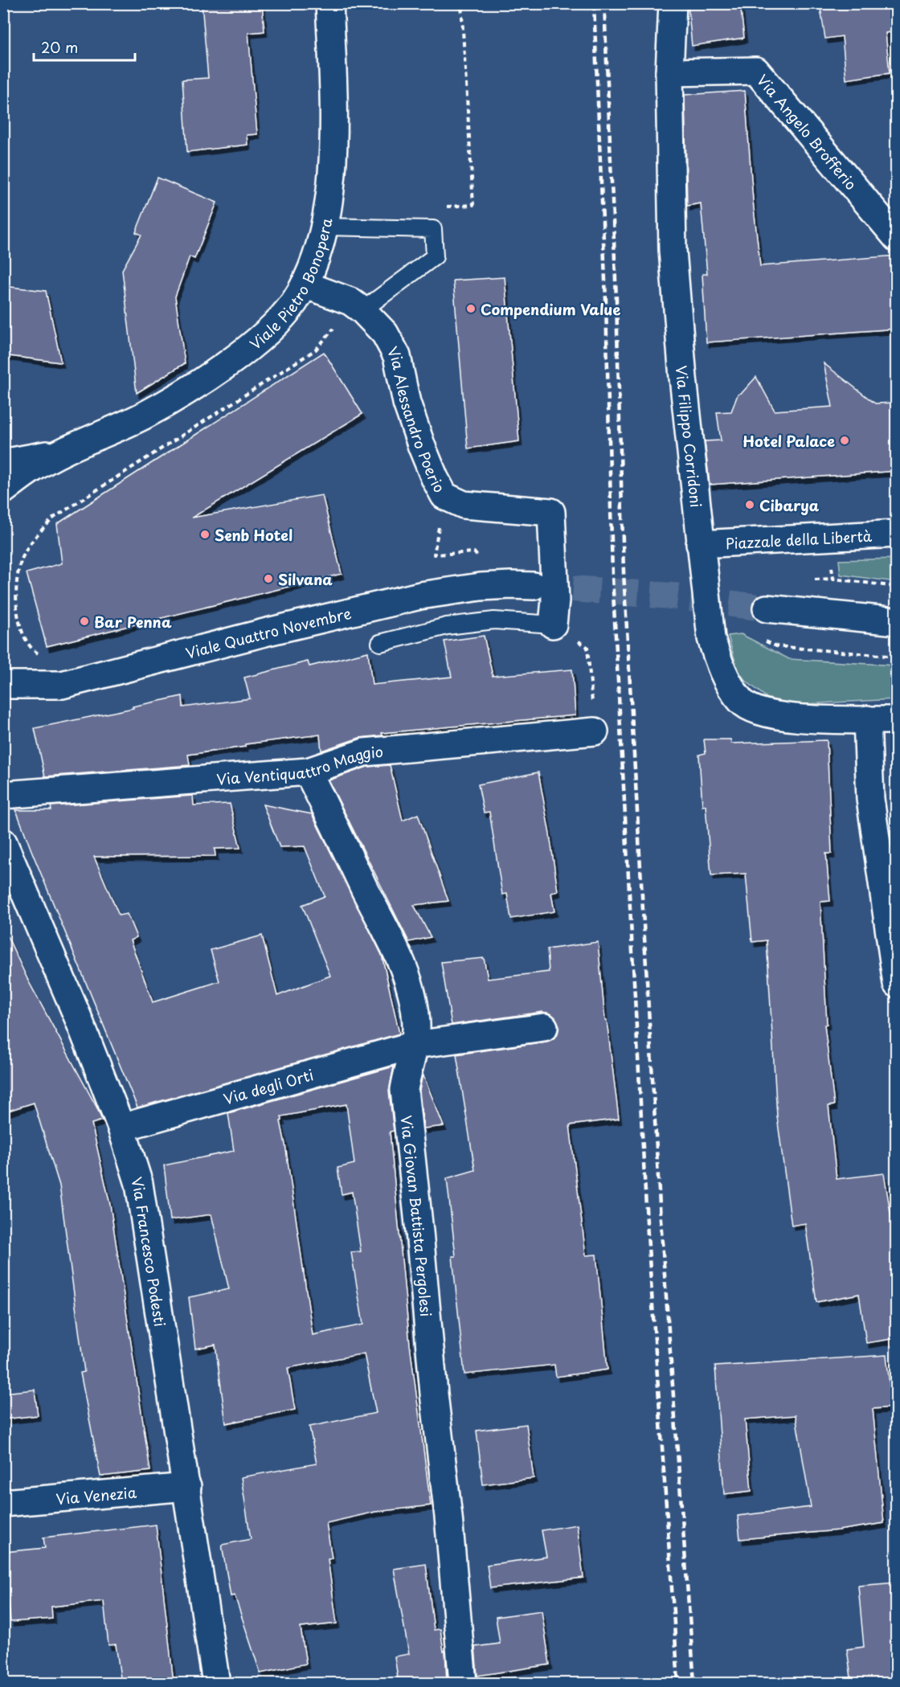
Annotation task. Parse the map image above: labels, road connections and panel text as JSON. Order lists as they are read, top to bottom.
{
  "streets": {
    "street": [
      "Via Angelo Brofferio",
      "Viale Pietro Bonopera",
      "Via Alessandro Poerio",
      "Via Filippo Corridoni",
      "Piazzale della Libertà",
      "Viale Quattro Novembre",
      "Via Ventiquattro Maggio",
      "Via degli Orti",
      "Via Giovan Battista Pergolesi",
      "Via Francesco Podesti",
      "Via Venezia"
    ]
  },
  "crossings": [
    ["Via Angelo Brofferio", "Via Filippo Corridoni"],
    ["Viale Pietro Bonopera", "Via Alessandro Poerio"],
    ["Via Filippo Corridoni", "Piazzale della Libertà"],
    ["Via Ventiquattro Maggio", "Via Giovan Battista Pergolesi"],
    ["Via degli Orti", "Via Giovan Battista Pergolesi"],
    ["Via degli Orti", "Via Francesco Podesti"],
    ["Via Francesco Podesti", "Via Venezia"]
  ],
  "places": [
    "Compendium Value",
    "Hotel Palace",
    "Cibarya",
    "Senb Hotel",
    "Silvana",
    "Bar Penna"
  ],
  "scale_bar": "20 m"
}
